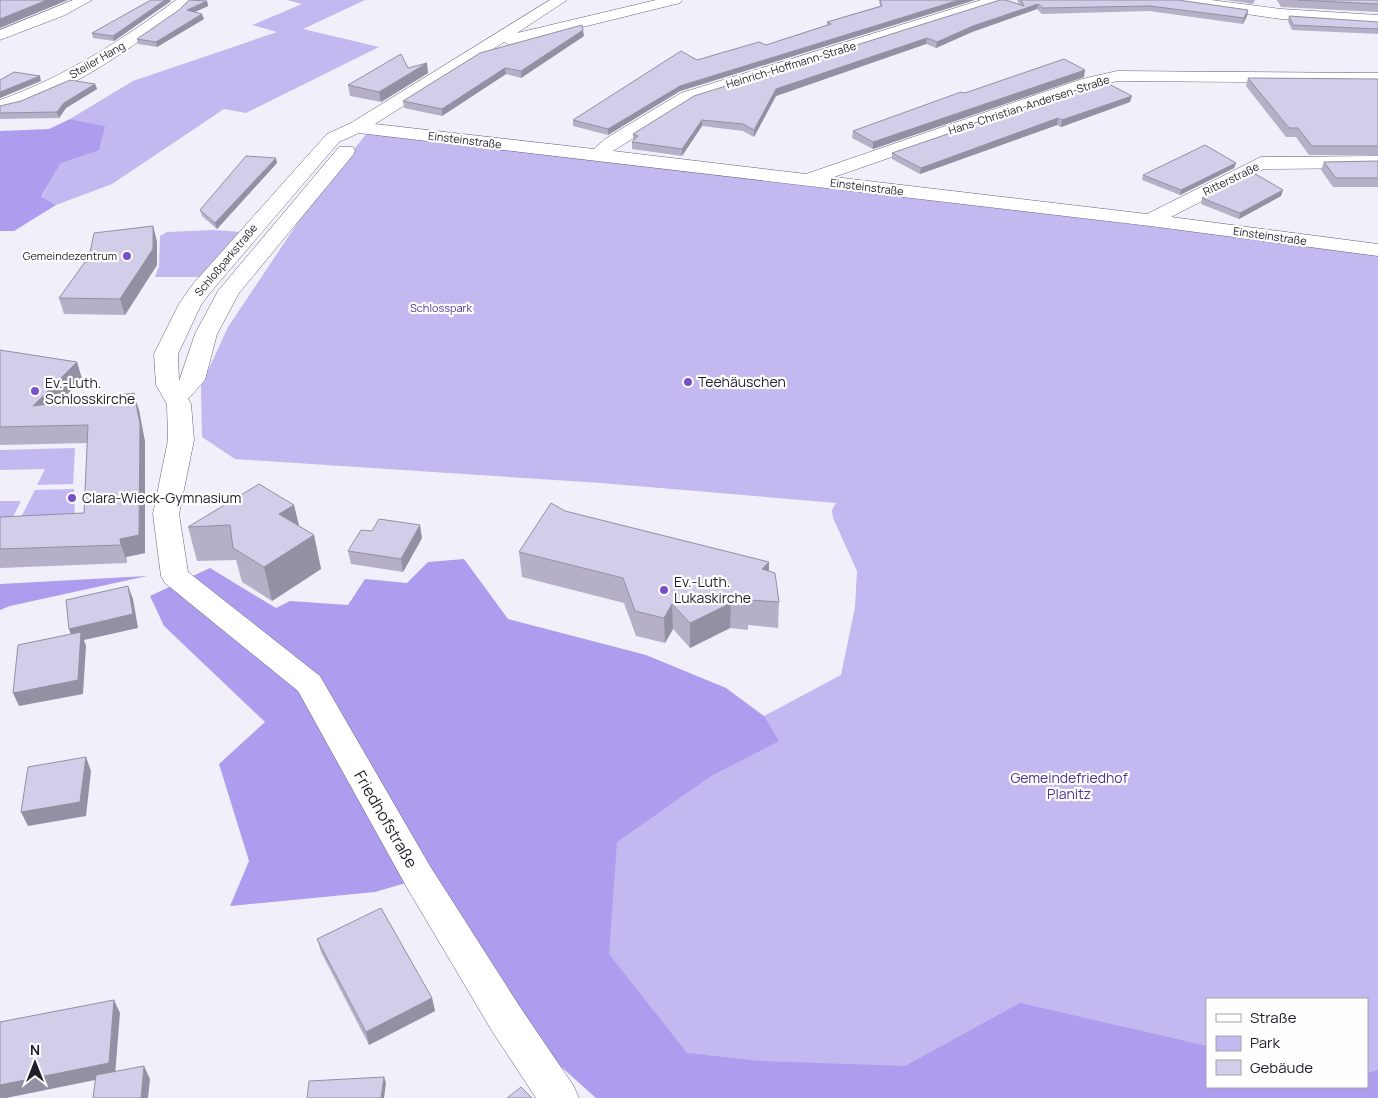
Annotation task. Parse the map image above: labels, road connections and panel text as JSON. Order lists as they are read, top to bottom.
{
  "streets": {
    "street": [
      "Steiler Hang",
      "Heinrich-Hoffmann-Straße",
      "Hans-Christian-Andersen-Straße",
      "Einsteinstraße",
      "Ritterstraße",
      "Schloßparkstraße",
      "Friedhofstraße"
    ]
  },
  "crossings": [
    ["Heinrich-Hoffmann-Straße", "Einsteinstraße"],
    ["Hans-Christian-Andersen-Straße", "Einsteinstraße"],
    ["Einsteinstraße", "Ritterstraße"],
    ["Einsteinstraße", "Schloßparkstraße"],
    ["Schloßparkstraße", "Friedhofstraße"]
  ],
  "parks": ["Schlosspark", "Gemeindefriedhof Planitz"],
  "places": [
    "Gemeindezentrum",
    "Teehäuschen",
    "Ev.-Luth. Schlosskirche",
    "Clara-Wieck-Gymnasium",
    "Ev.-Luth. Lukaskirche"
  ],
  "legend": ["Straße", "Park", "Gebäude"],
  "north": "top"
}
